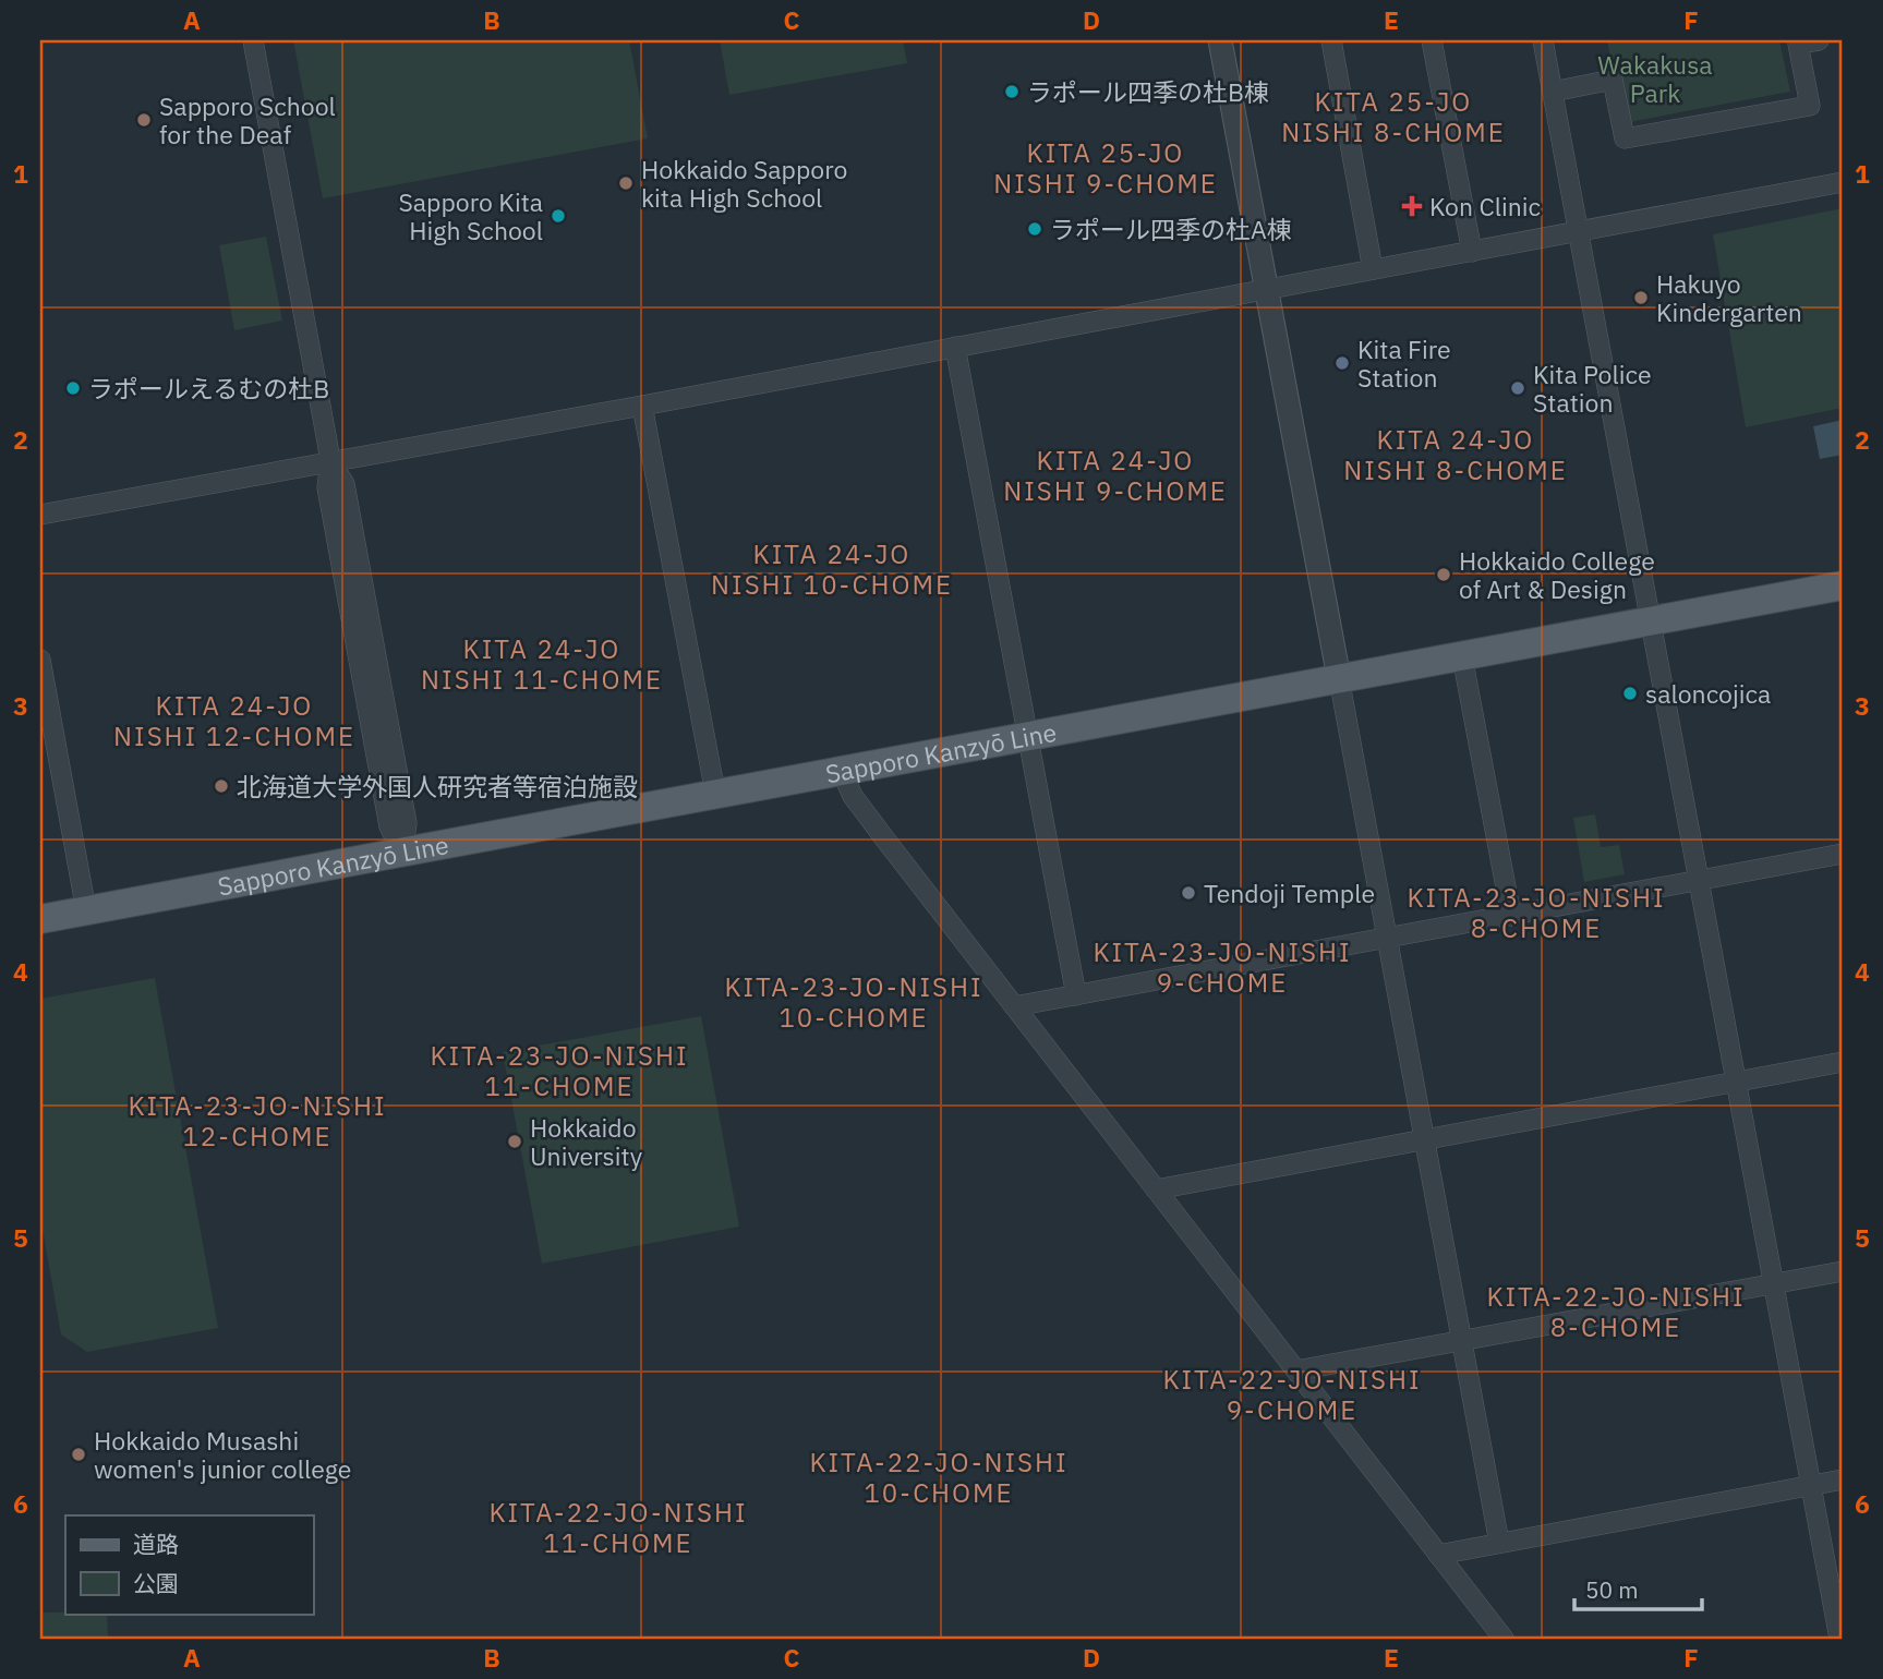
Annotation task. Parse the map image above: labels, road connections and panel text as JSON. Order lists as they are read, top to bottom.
{
  "streets": {
    "main road": ["Sapporo Kanzyō Line"]
  },
  "districts": [
    "KITA 25-JO NISHI 8-CHOME",
    "KITA 25-JO NISHI 9-CHOME",
    "KITA 24-JO NISHI 8-CHOME",
    "KITA 24-JO NISHI 9-CHOME",
    "KITA 24-JO NISHI 10-CHOME",
    "KITA 24-JO NISHI 11-CHOME",
    "KITA 24-JO NISHI 12-CHOME",
    "KITA-23-JO-NISHI 8-CHOME",
    "KITA-23-JO-NISHI 9-CHOME",
    "KITA-23-JO-NISHI 10-CHOME",
    "KITA-23-JO-NISHI 11-CHOME",
    "KITA-23-JO-NISHI 12-CHOME",
    "KITA-22-JO-NISHI 8-CHOME",
    "KITA-22-JO-NISHI 9-CHOME",
    "KITA-22-JO-NISHI 10-CHOME",
    "KITA-22-JO-NISHI 11-CHOME"
  ],
  "parks": ["Wakakusa Park"],
  "places": {
    "other": [
      "ラポール四季の杜B棟",
      "Sapporo School for the Deaf",
      "Hokkaido Sapporo kita High School",
      "Sapporo Kita High School",
      "ラポール四季の杜A棟",
      "Hakuyo Kindergarten",
      "Kita Fire Station",
      "ラポールえるむの杜B",
      "Kita Police Station",
      "Hokkaido College of Art & Design",
      "saloncojica",
      "北海道大学外国人研究者等宿泊施設",
      "Tendoji Temple",
      "Hokkaido University",
      "Hokkaido Musashi women's junior college"
    ],
    "health": ["Kon Clinic"]
  },
  "legend": ["道路", "公園"],
  "scale_bar": "50 m",
  "grid": {
    "columns": [
      "A",
      "B",
      "C",
      "D",
      "E",
      "F"
    ],
    "rows": [
      "1",
      "2",
      "3",
      "4",
      "5",
      "6"
    ]
  }
}
